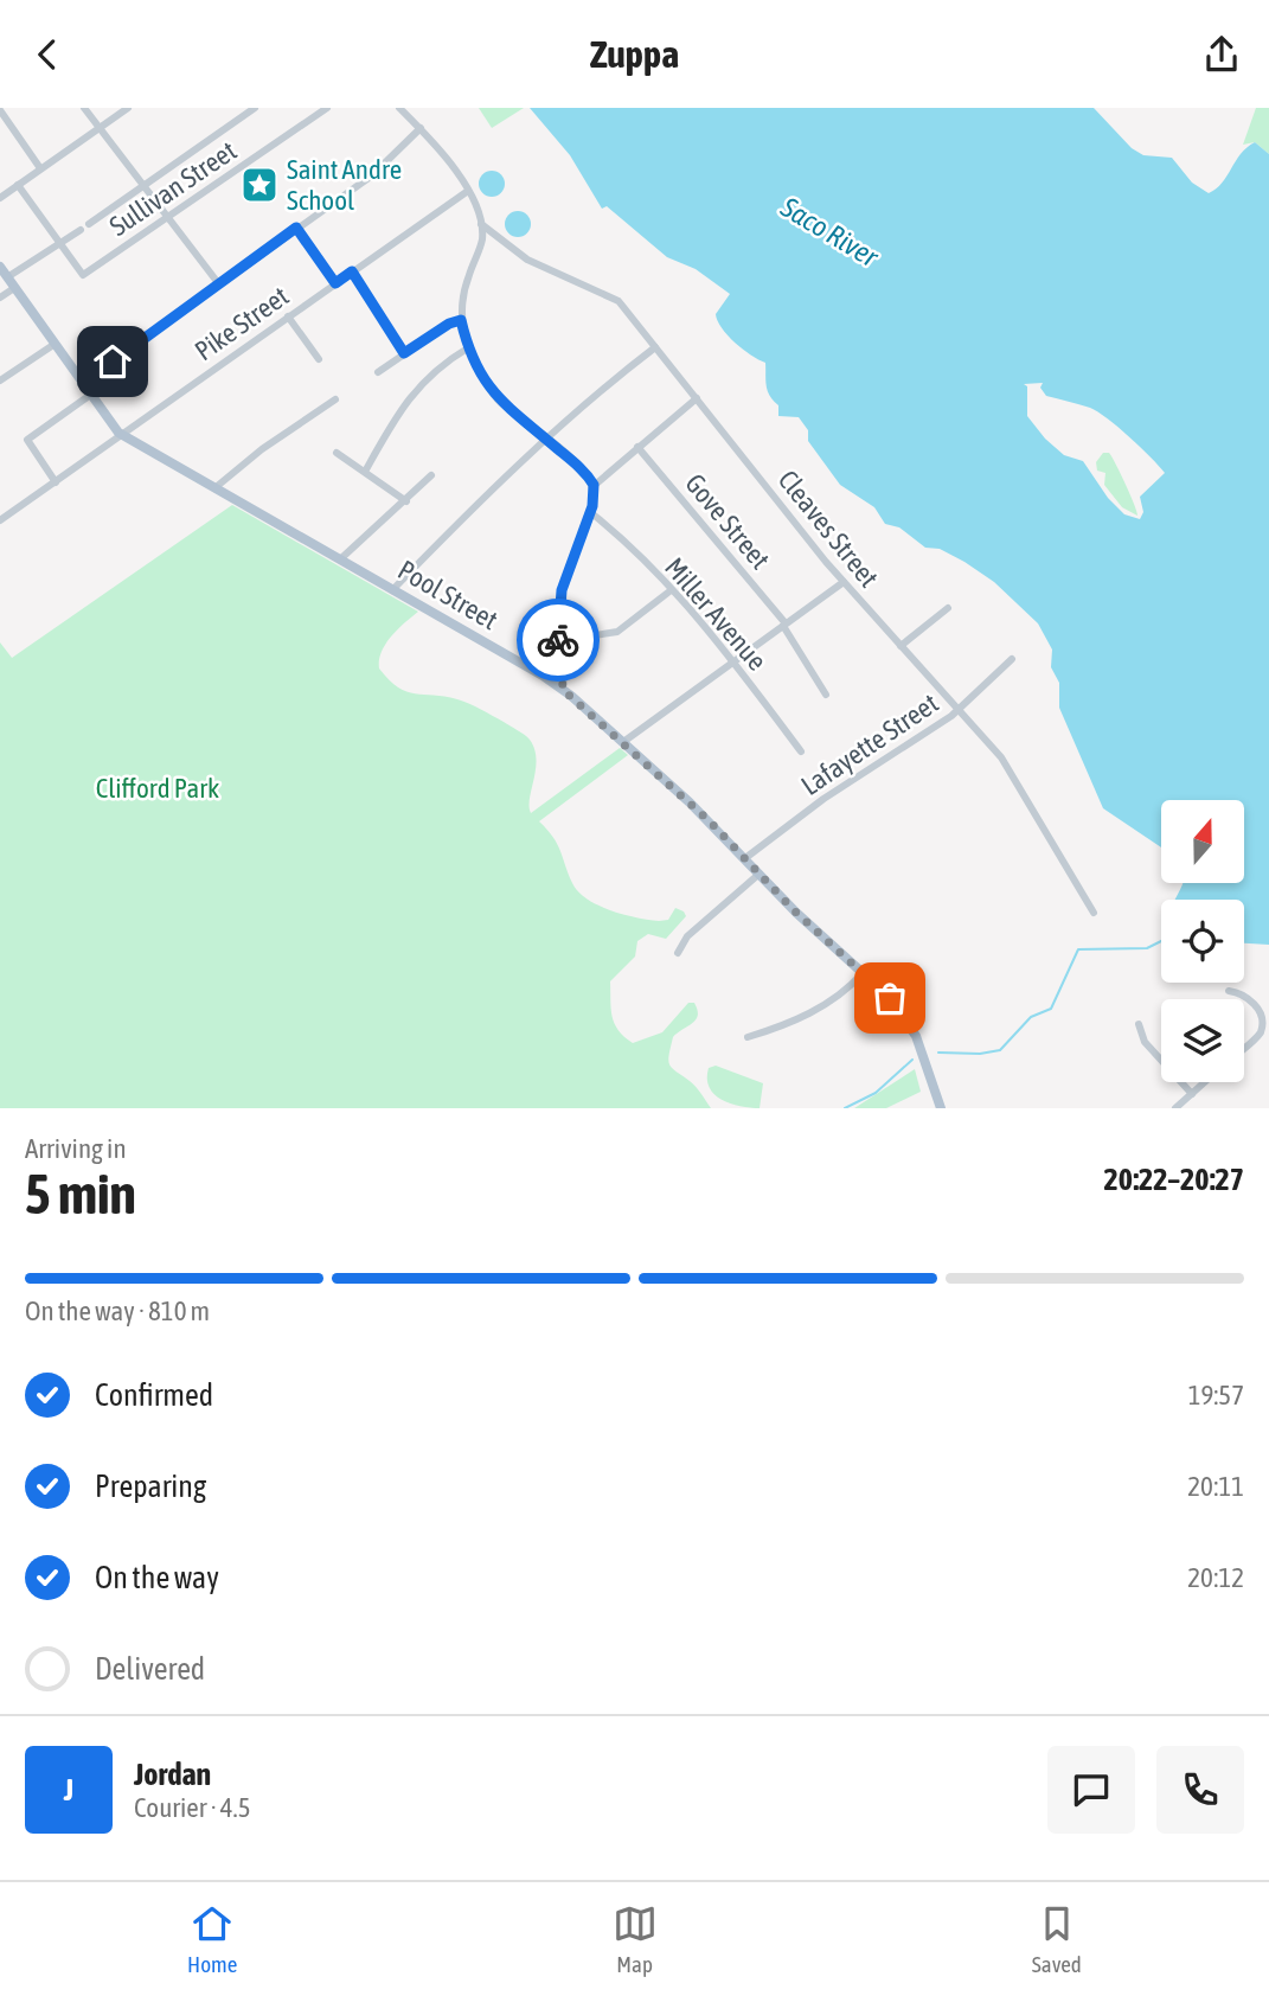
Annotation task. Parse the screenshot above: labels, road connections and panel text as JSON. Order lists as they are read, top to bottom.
{
  "streets": {
    "main road": ["Pool Street"],
    "street": [
      "Sullivan Street",
      "Pike Street",
      "Gove Street",
      "Cleaves Street",
      "Miller Avenue",
      "Lafayette Street"
    ]
  },
  "crossings": [
    ["Pike Street", "Pool Street"],
    ["Cleaves Street", "Lafayette Street"],
    ["Pool Street", "Lafayette Street"]
  ],
  "water": ["Saco River"],
  "parks": ["Clifford Park"],
  "places": {
    "place": ["Saint Andre School"]
  },
  "north": "top",
  "page": {
    "header": "Zuppa",
    "heading": ["5 min", "Arriving in", "20:22–20:27"],
    "panel": ["Jordan", "Courier · 4.5"],
    "bar": "On the way · 810 m",
    "list": [
      ["Confirmed", "19:57"],
      ["Preparing", "20:11"],
      ["On the way", "20:12"],
      "Delivered"
    ],
    "round": "J",
    "tabs": ["Home", "Map", "Saved"]
  }
}
